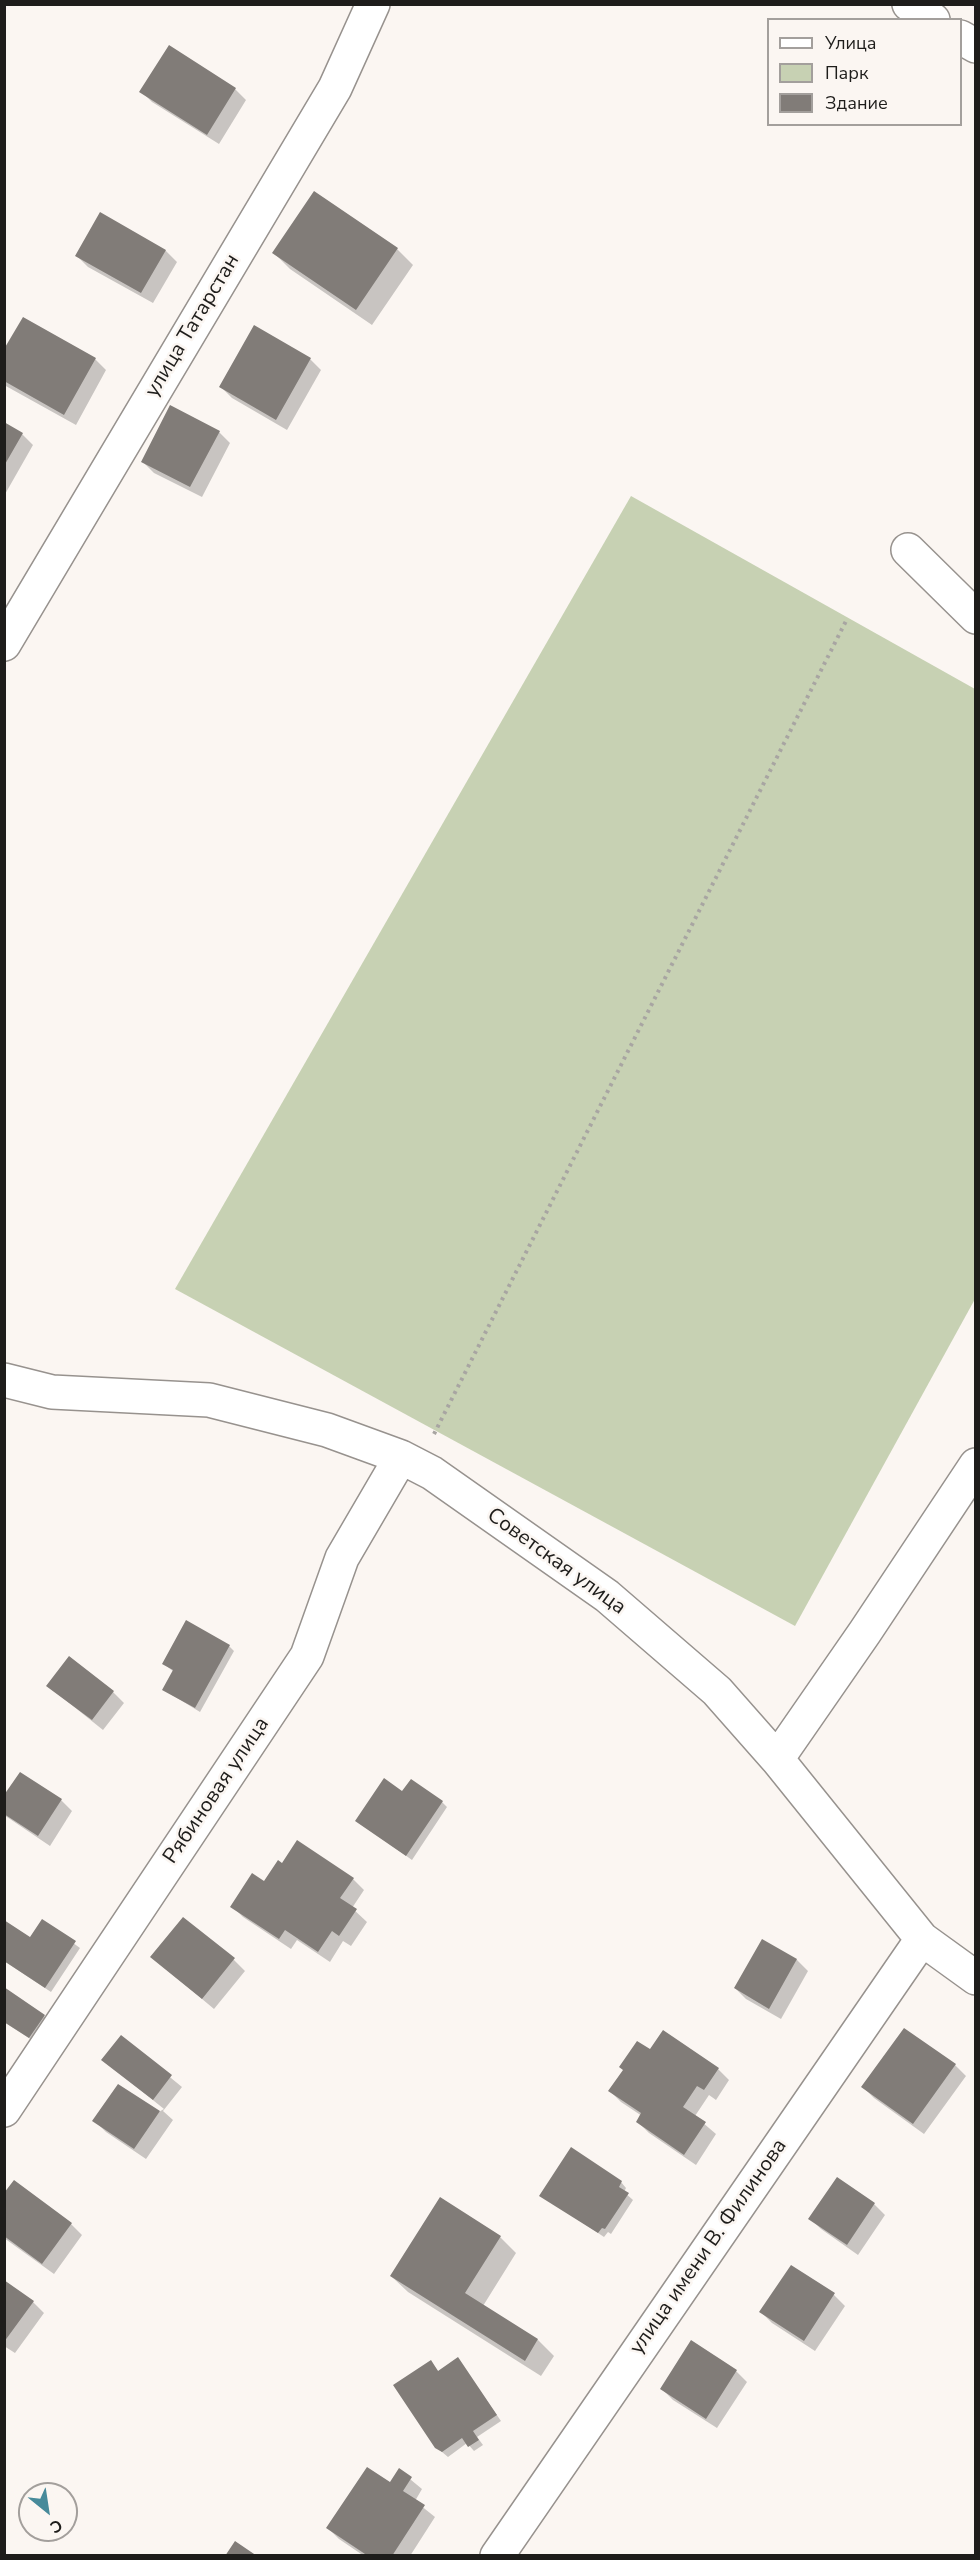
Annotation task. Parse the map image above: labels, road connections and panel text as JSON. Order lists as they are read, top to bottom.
{
  "streets": {
    "street": [
      "улица Татарстан",
      "Советская улица",
      "Рябиновая улица",
      "улица имени В. Филинова"
    ]
  },
  "crossings": [
    ["Советская улица", "Рябиновая улица"],
    ["Советская улица", "улица имени В. Филинова"]
  ],
  "legend": ["Улица", "Парк", "Здание"],
  "north": "bottom right"
}
